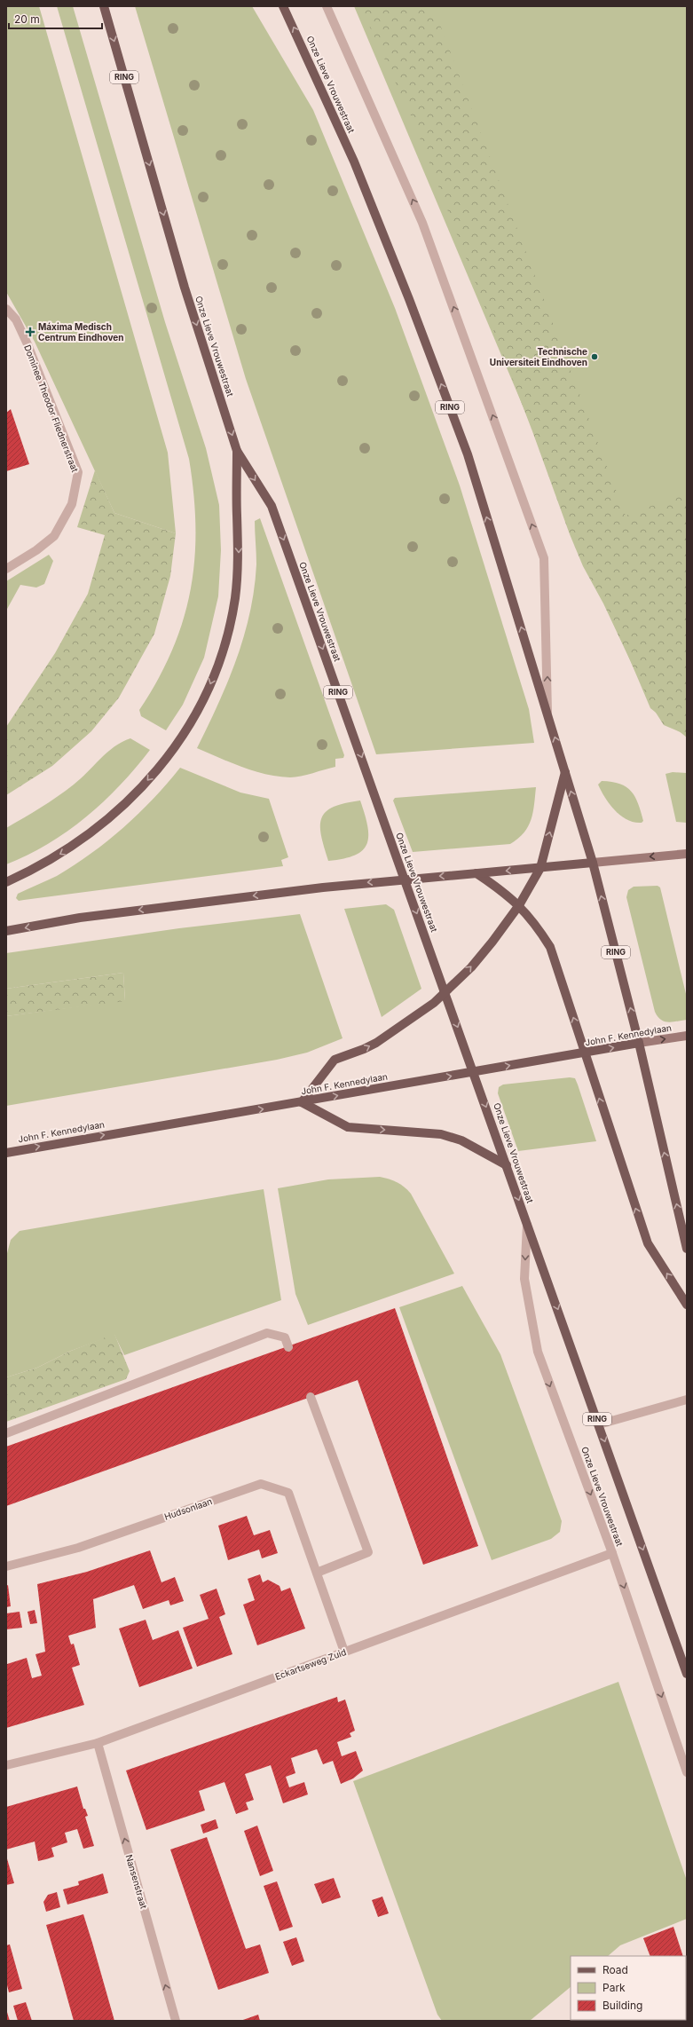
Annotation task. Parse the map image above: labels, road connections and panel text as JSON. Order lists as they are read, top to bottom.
{
  "streets": {
    "main road": ["RING", "Onze Lieve Vrouwestraat", "John F. Kennedylaan"],
    "street": [
      "Dominee Theodor Fliednerstraat",
      "Hudsonlaan",
      "Eckartseweg Zuid",
      "Nansenstraat"
    ]
  },
  "crossings": [
    ["Onze Lieve Vrouwestraat", "John F. Kennedylaan"],
    ["Onze Lieve Vrouwestraat", "Eckartseweg Zuid"],
    ["Hudsonlaan", "Eckartseweg Zuid"],
    ["Eckartseweg Zuid", "Nansenstraat"]
  ],
  "one_way": ["John F. Kennedylaan", "Nansenstraat"],
  "places": {
    "health": ["Máxima Medisch Centrum Eindhoven"],
    "other": ["Technische Universiteit Eindhoven"]
  },
  "legend": ["Road", "Park", "Building"],
  "scale_bar": "20 m"
}
